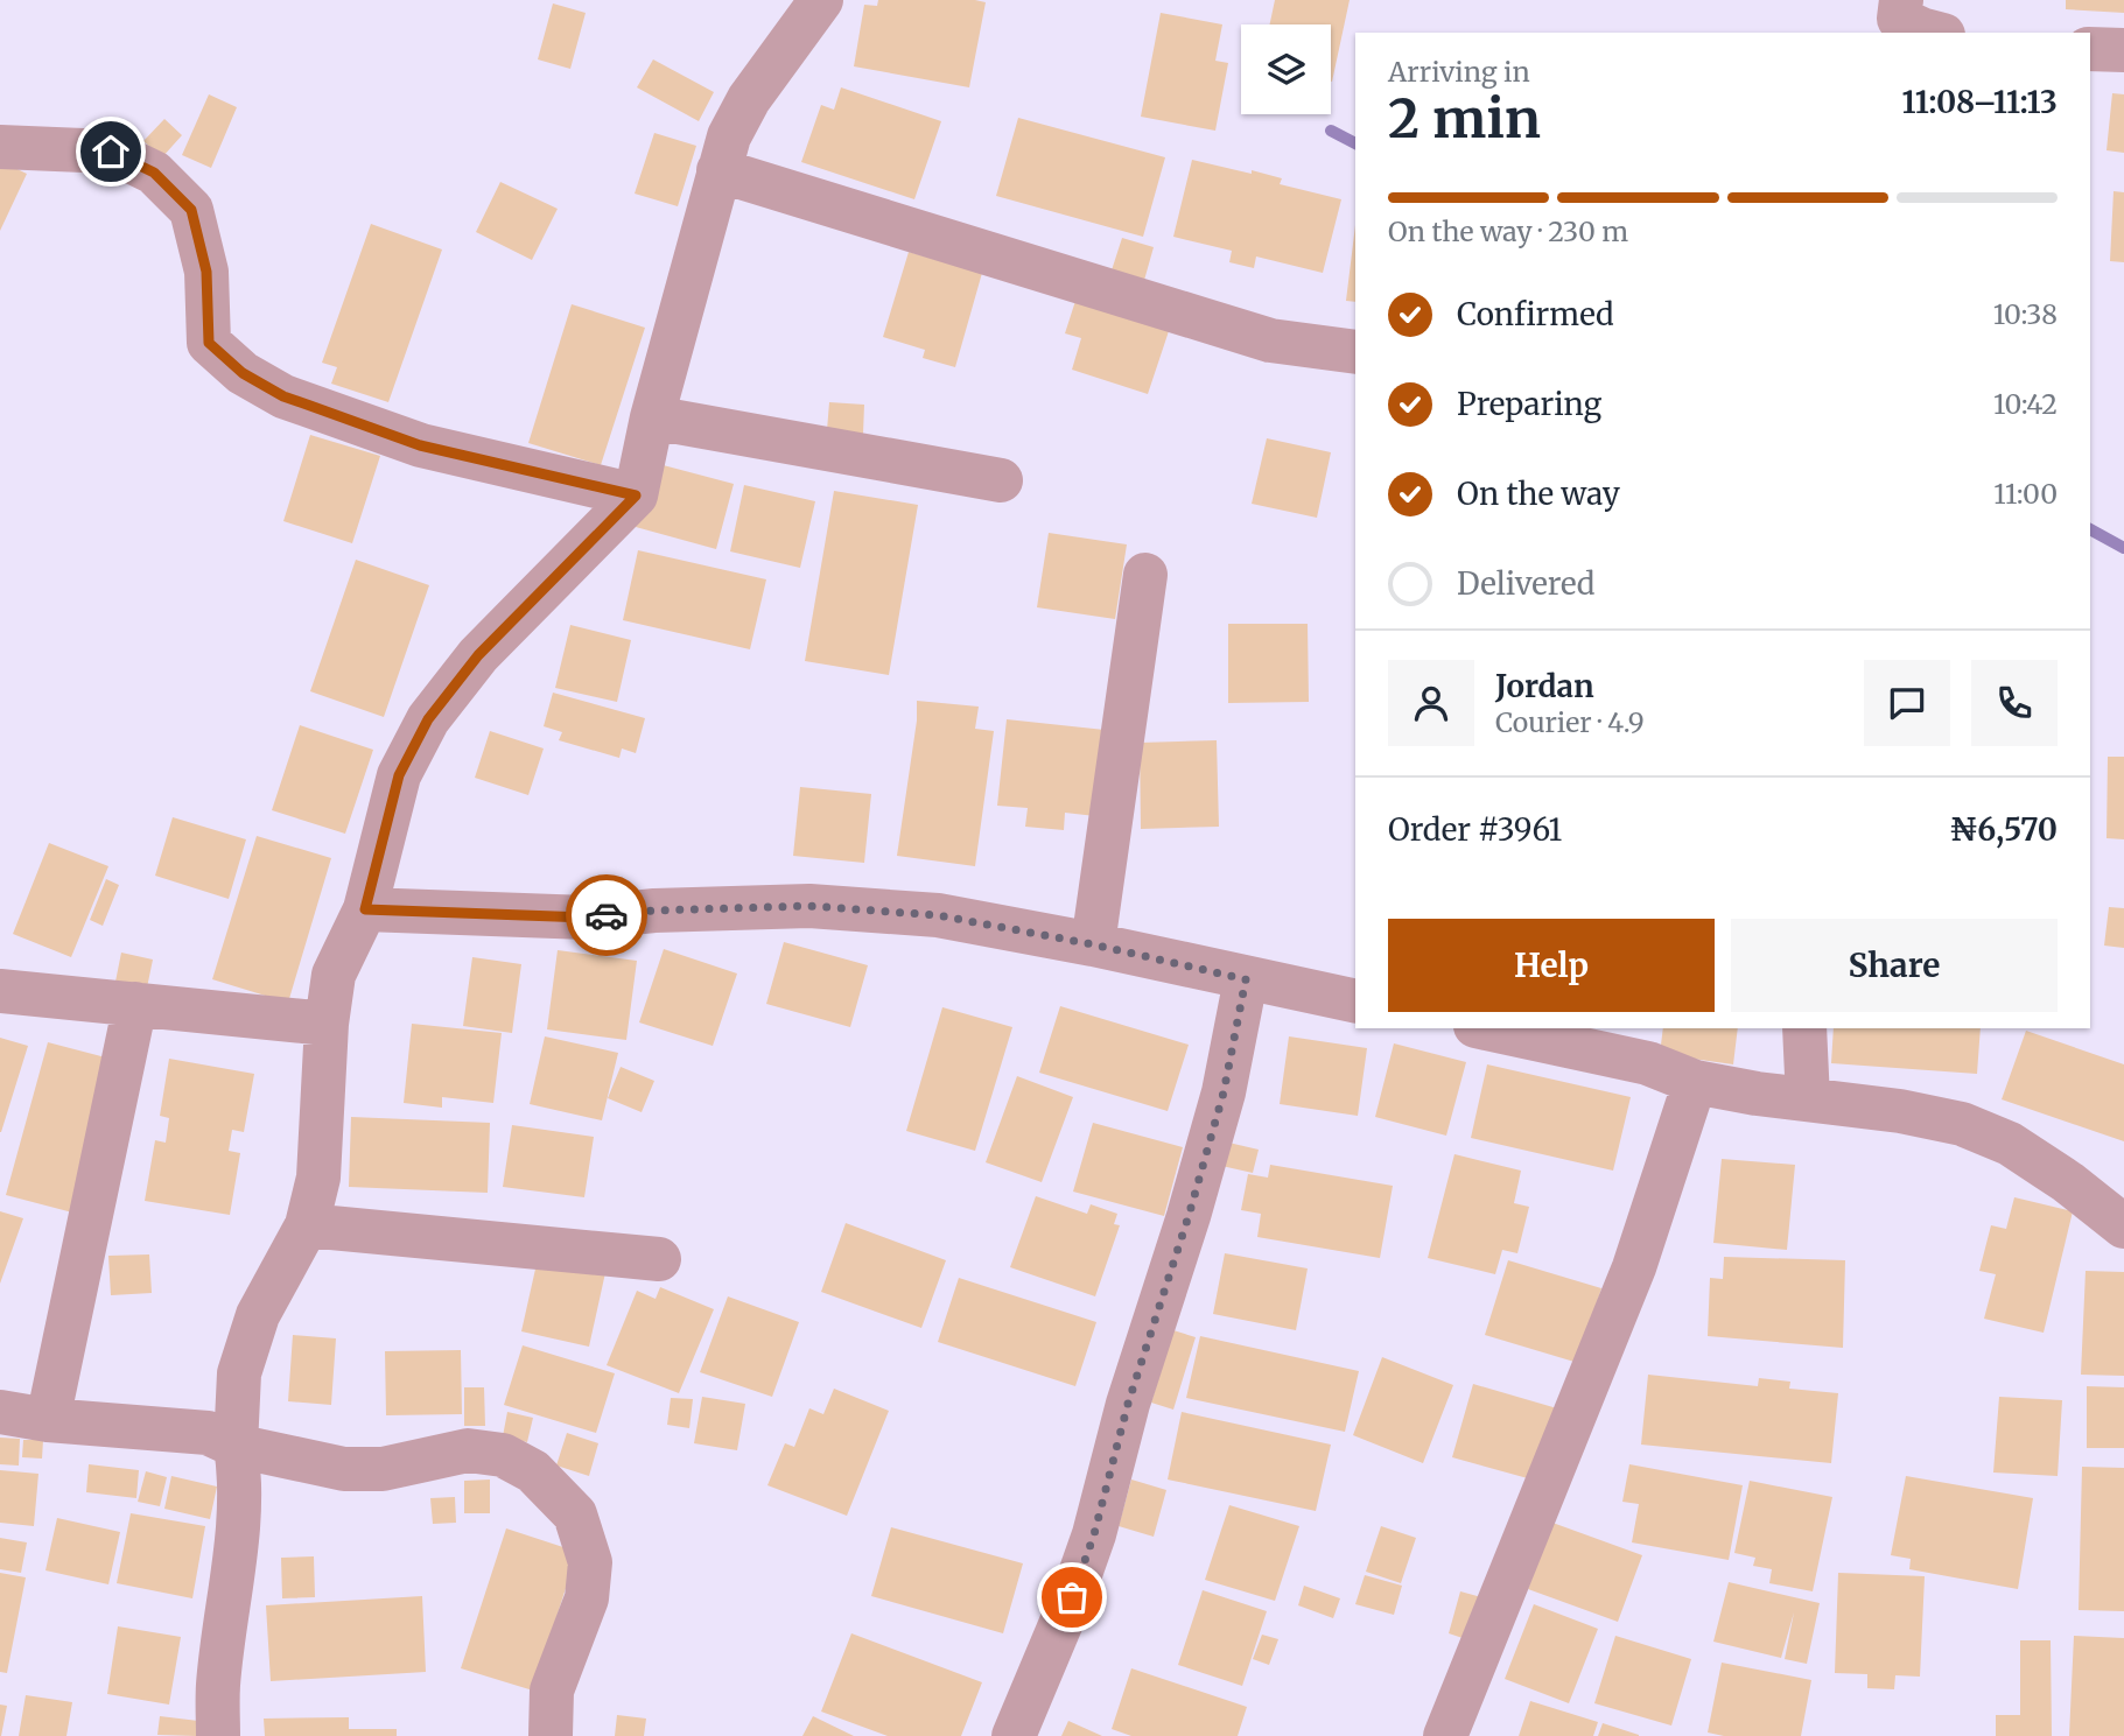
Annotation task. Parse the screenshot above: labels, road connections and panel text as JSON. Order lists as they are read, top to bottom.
{
  "page": {
    "heading": ["2 min", "Arriving in", "11:08–11:13"],
    "panel": [
      "Jordan",
      "Courier · 4.9",
      "Order #3961",
      "₦6,570"
    ],
    "bar": "On the way · 230 m",
    "list": [
      ["Confirmed", "10:38"],
      ["Preparing", "10:42"],
      ["On the way", "11:00"],
      "Delivered"
    ],
    "buttons": ["Help", "Share"]
  }
}
